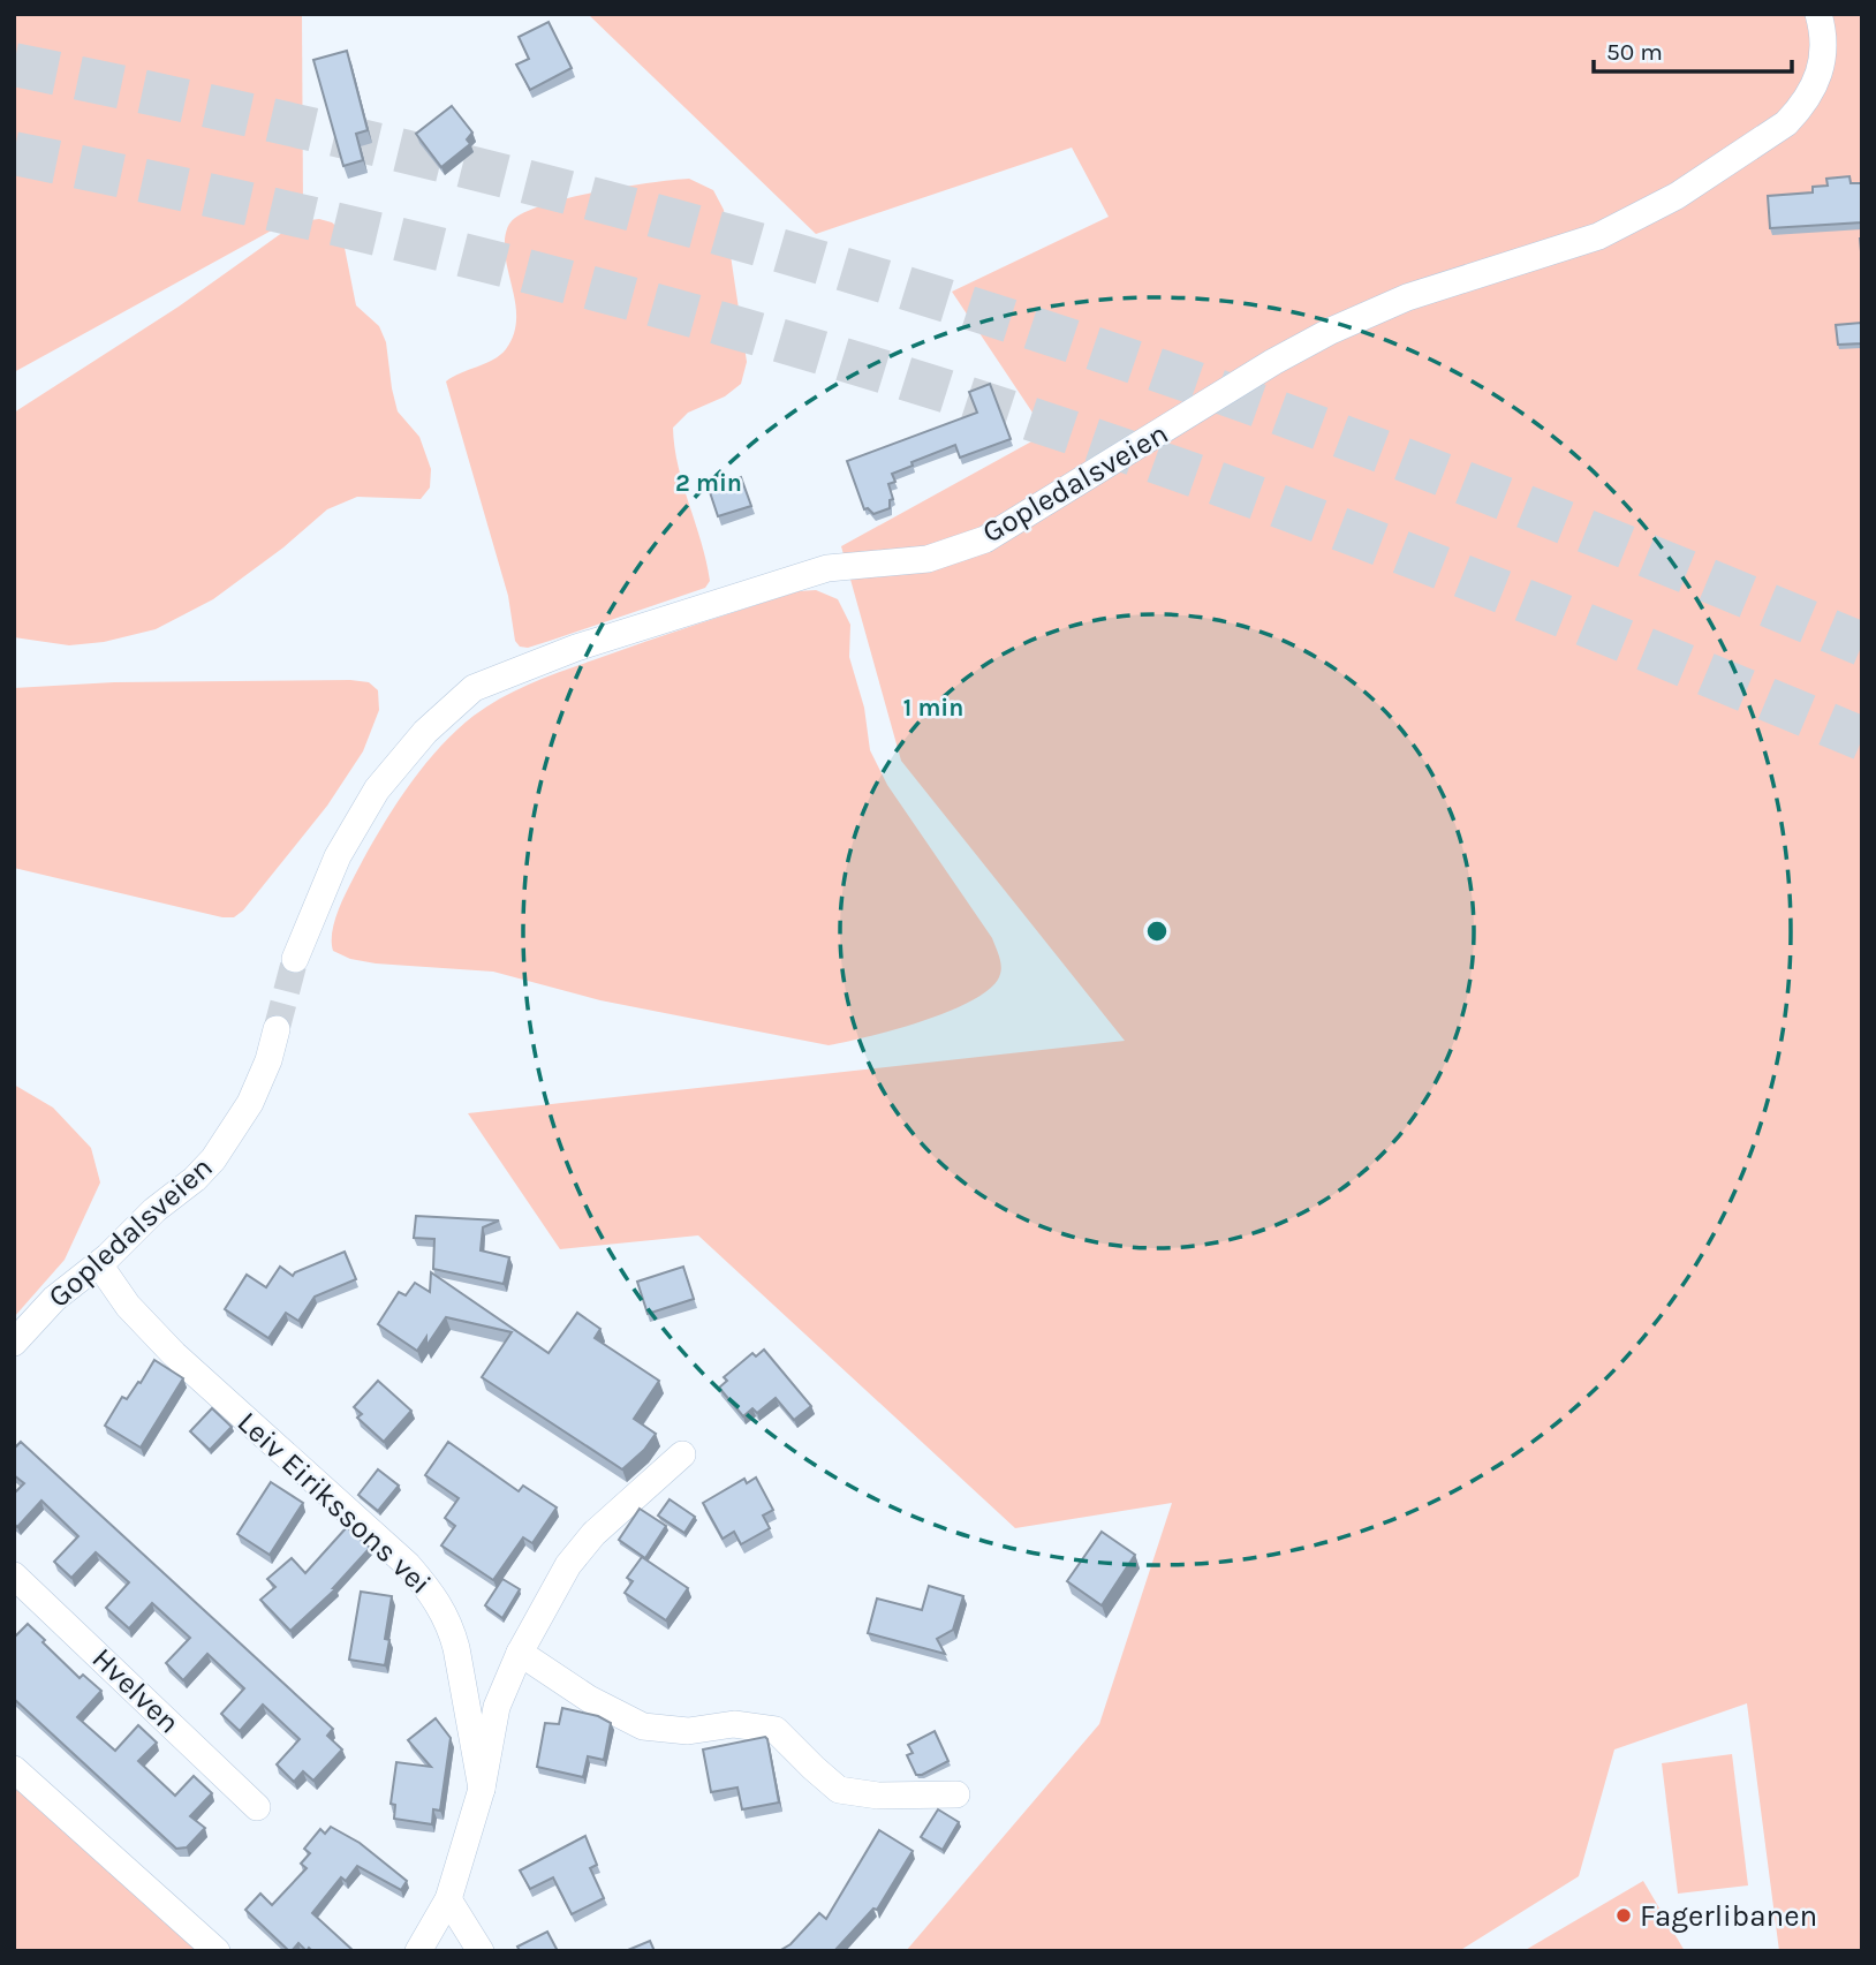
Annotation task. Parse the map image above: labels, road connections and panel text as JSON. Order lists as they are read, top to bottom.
{
  "streets": {
    "street": ["Gopledalsveien", "Leiv Eirikssons vei", "Hvelven"]
  },
  "crossings": [
    ["Gopledalsveien", "Leiv Eirikssons vei"]
  ],
  "places": ["Fagerlibanen"],
  "scale_bar": "50 m",
  "rings": ["2 min", "1 min"]
}
